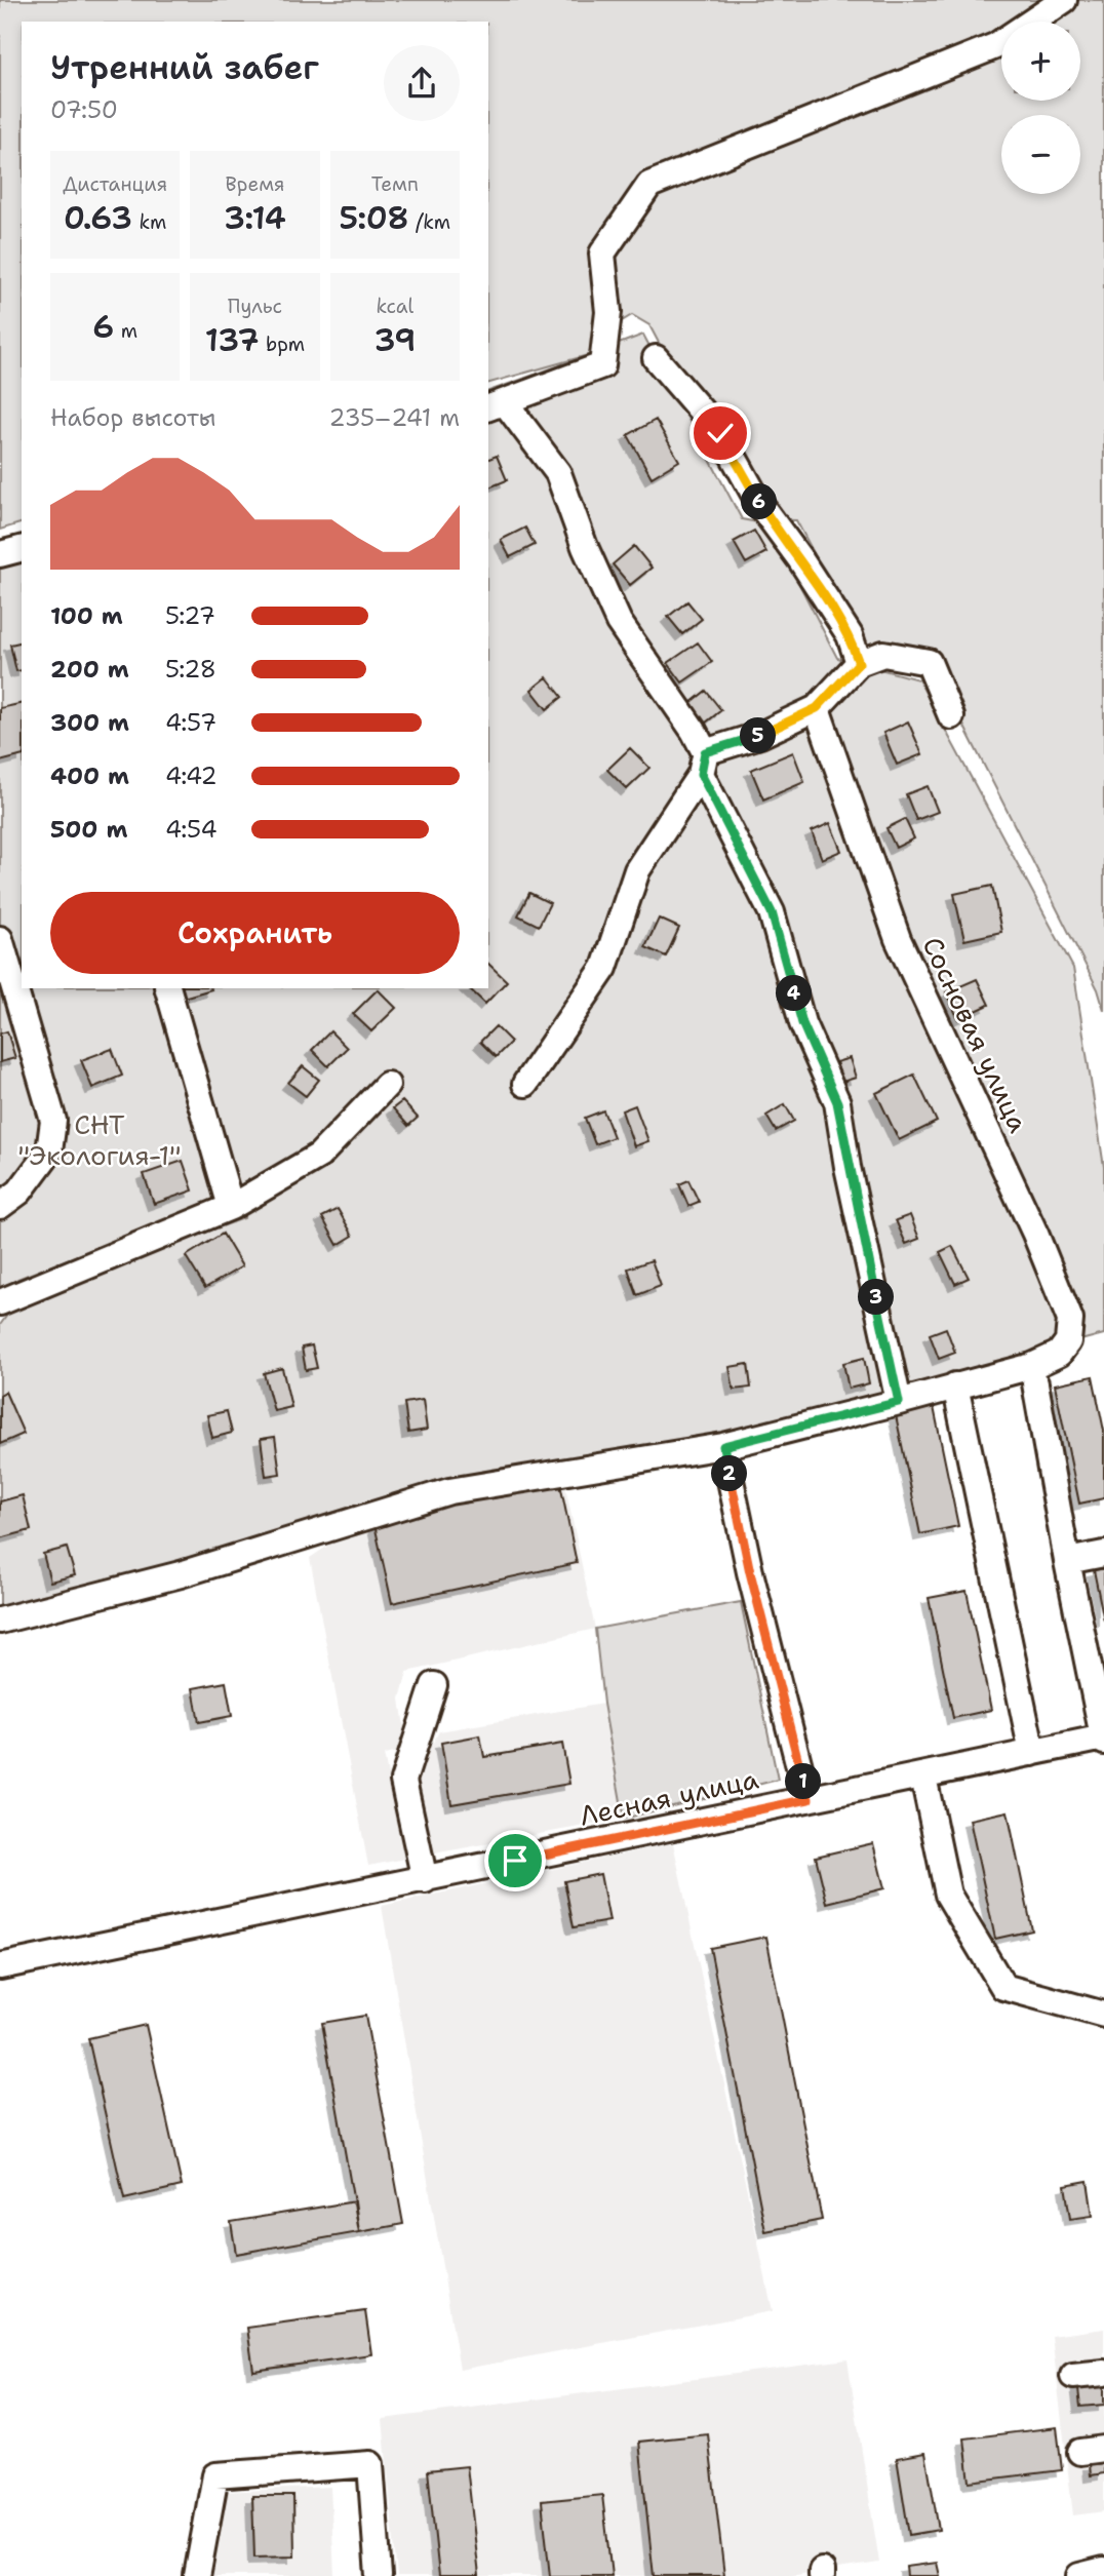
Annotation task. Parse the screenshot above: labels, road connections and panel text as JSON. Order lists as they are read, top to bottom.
{
  "streets": {
    "street": ["Сосновая улица", "Лесная улица"]
  },
  "parks": ["СНТ \"Экология-1\""],
  "page": {
    "map_buttons": ["+", "−"],
    "heading": ["Утренний забег", "07:50"],
    "stats": [
      ["Дистанция", "0.63 km"],
      ["Время", "3:14"],
      ["Темп", "5:08 /km"],
      ["6 m"],
      ["Пульс", "137 bpm"],
      ["kcal", "39"]
    ],
    "chart": ["Набор высоты", "235–241 m"],
    "pins": [
      "6",
      "5",
      "4",
      "3",
      "2",
      "1"
    ],
    "list": [
      {
        "name": "100 m",
        "note": "5:27"
      },
      {
        "name": "200 m",
        "note": "5:28"
      },
      {
        "name": "300 m",
        "note": "4:57"
      },
      {
        "name": "400 m",
        "note": "4:42"
      },
      {
        "name": "500 m",
        "note": "4:54"
      }
    ],
    "buttons": "Сохранить"
  }
}
